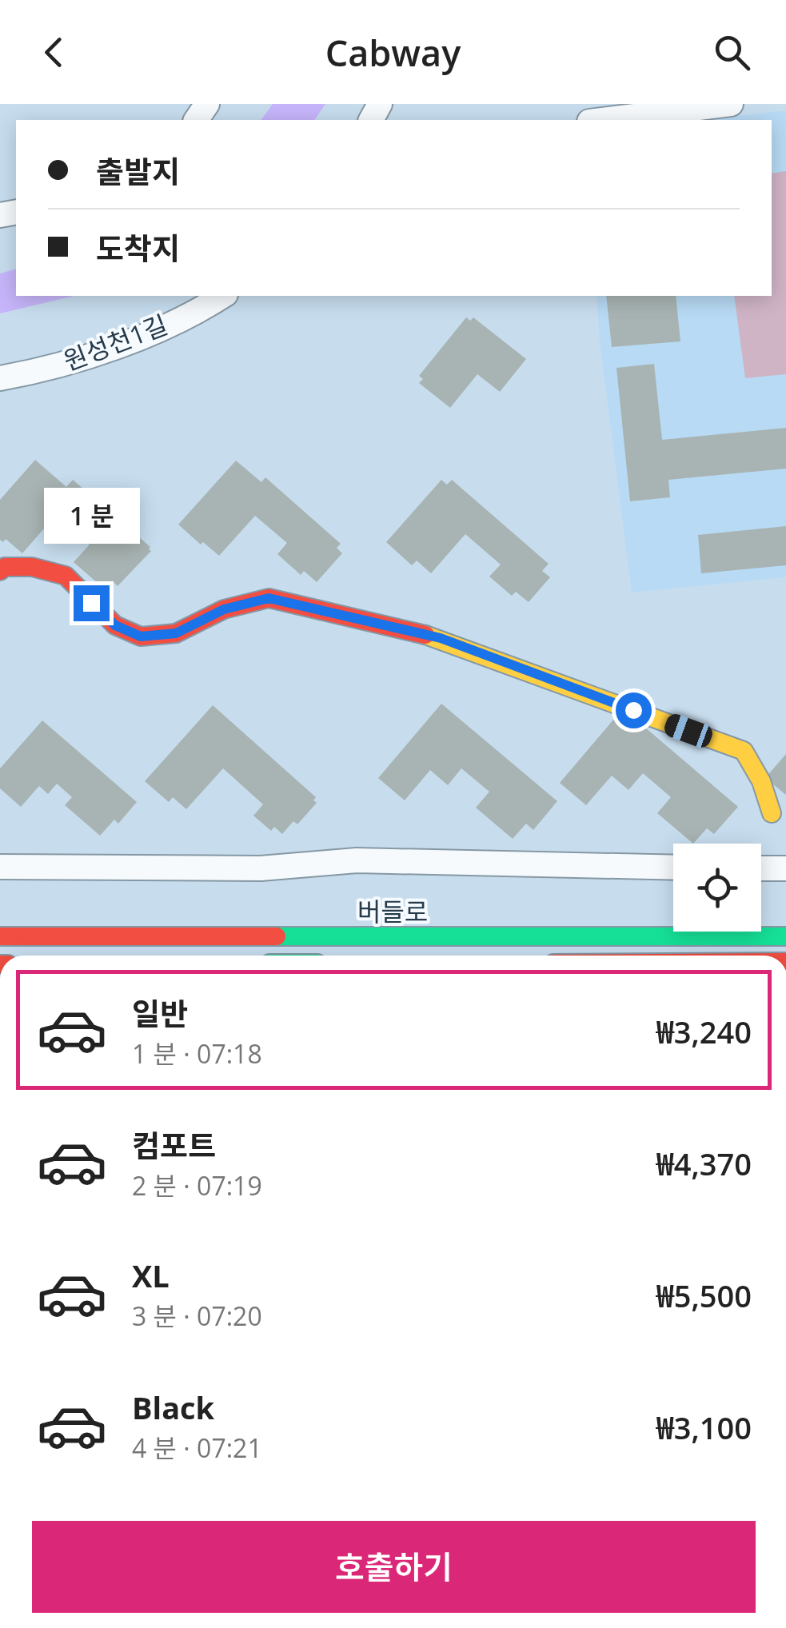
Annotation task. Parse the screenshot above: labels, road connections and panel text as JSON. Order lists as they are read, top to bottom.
{
  "streets": {
    "street": ["원성천1길", "버들로"]
  },
  "page": {
    "header": "Cabway",
    "banner": ["출발지", "도착지"],
    "bubble": "1 분",
    "list": [
      {
        "name": "일반",
        "note": "1 분 · 07:18",
        "value": "₩3,240"
      },
      {
        "name": "컴포트",
        "note": "2 분 · 07:19",
        "value": "₩4,370"
      },
      {
        "name": "XL",
        "note": "3 분 · 07:20",
        "value": "₩5,500"
      },
      {
        "name": "Black",
        "note": "4 분 · 07:21",
        "value": "₩3,100"
      }
    ],
    "buttons": "호출하기"
  }
}
